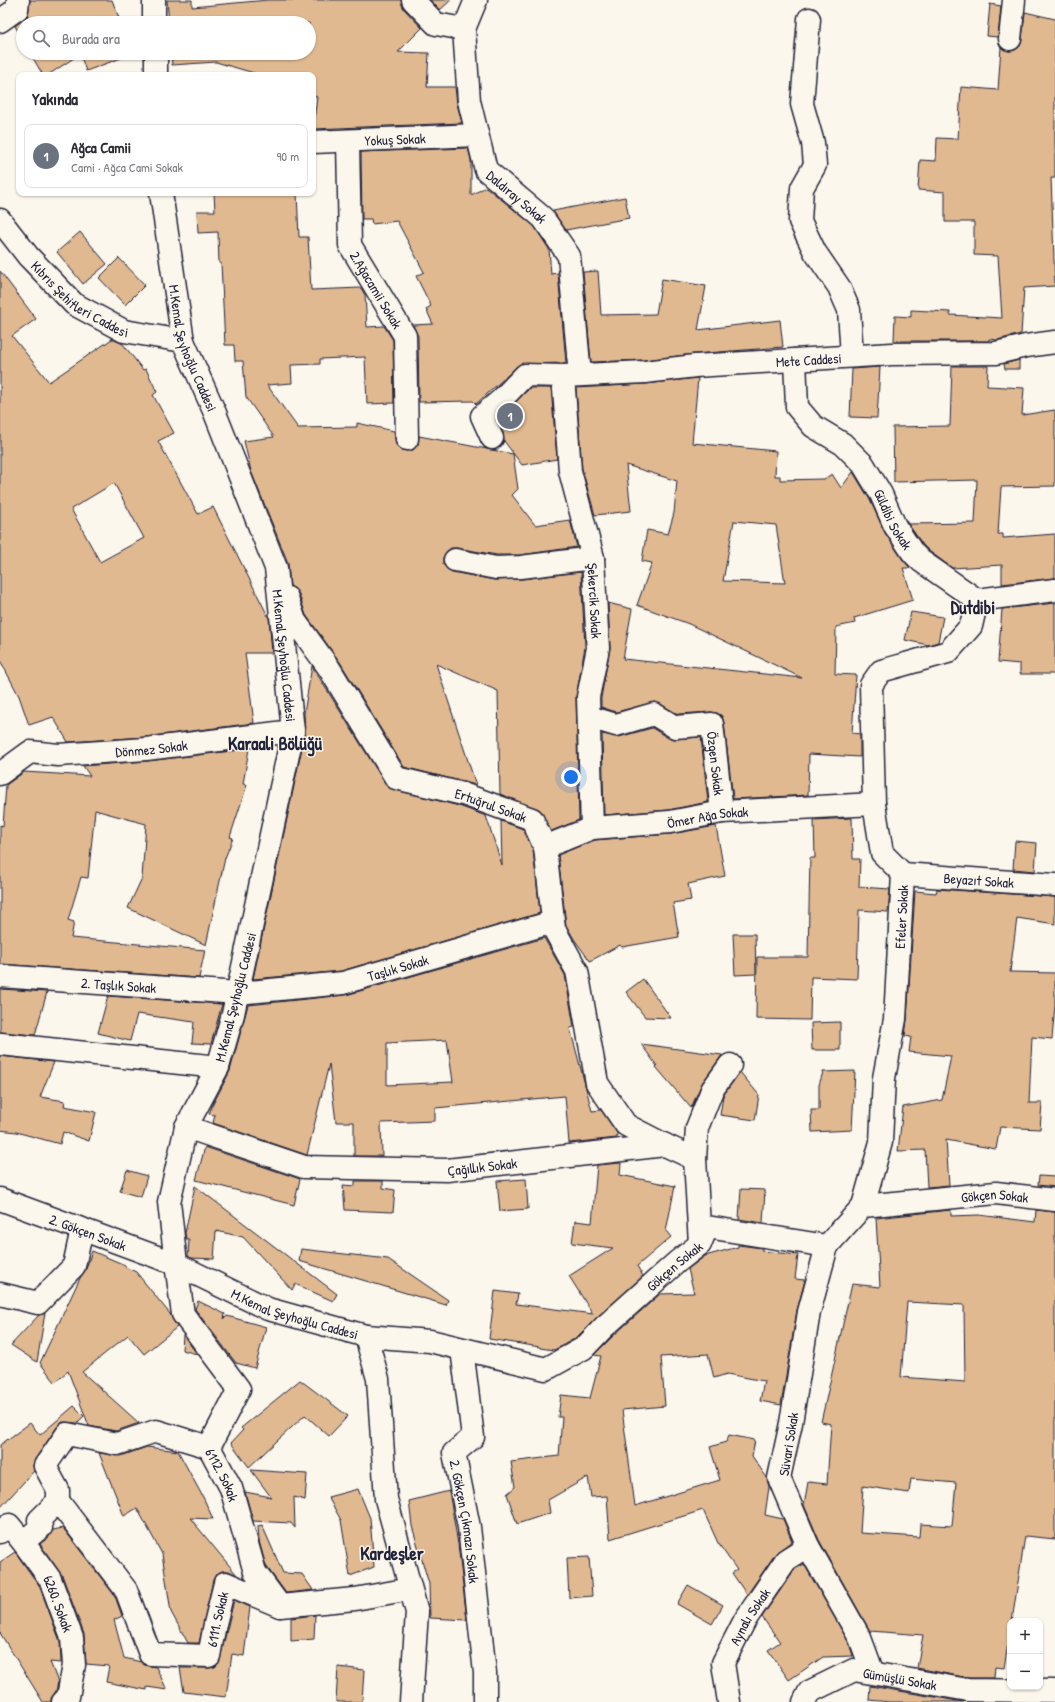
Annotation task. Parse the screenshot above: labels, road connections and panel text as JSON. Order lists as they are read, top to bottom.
{
  "streets": {
    "street": [
      "Yokuş Sokak",
      "Daldıray Sokak",
      "2.Ağacamii Sokak",
      "Kıbrıs Şehitleri Caddesi",
      "M.Kemal Şeyhoğlu Caddesi",
      "Mete Caddesi",
      "Güldibi Sokak",
      "Şekercik Sokak",
      "Dönmez Sokak",
      "Özgen Sokak",
      "Ertuğrul Sokak",
      "Ömer Ağa Sokak",
      "Beyazıt Sokak",
      "Efeler Sokak",
      "Taşlık Sokak",
      "2. Taşlık Sokak",
      "Çağıllık Sokak",
      "Gökçen Sokak",
      "2. Gökçen Sokak",
      "Süvari Sokak",
      "6112. Sokak",
      "2. Gökçen Çıkmazı Sokak",
      "6260. Sokak",
      "Aynalı Sokak",
      "6111. Sokak",
      "Gümüşlü Sokak"
    ]
  },
  "crossings": [
    ["Yokuş Sokak", "Daldıray Sokak"],
    ["Yokuş Sokak", "2.Ağacamii Sokak"],
    ["Daldıray Sokak", "Mete Caddesi"],
    ["Daldıray Sokak", "Şekercik Sokak"],
    ["Kıbrıs Şehitleri Caddesi", "M.Kemal Şeyhoğlu Caddesi"],
    ["M.Kemal Şeyhoğlu Caddesi", "Dönmez Sokak"],
    ["M.Kemal Şeyhoğlu Caddesi", "Ertuğrul Sokak"],
    ["M.Kemal Şeyhoğlu Caddesi", "Taşlık Sokak"],
    ["M.Kemal Şeyhoğlu Caddesi", "2. Taşlık Sokak"],
    ["M.Kemal Şeyhoğlu Caddesi", "Çağıllık Sokak"],
    ["M.Kemal Şeyhoğlu Caddesi", "Gökçen Sokak"],
    ["M.Kemal Şeyhoğlu Caddesi", "2. Gökçen Sokak"],
    ["M.Kemal Şeyhoğlu Caddesi", "6112. Sokak"],
    ["M.Kemal Şeyhoğlu Caddesi", "6111. Sokak"],
    ["Mete Caddesi", "Güldibi Sokak"],
    ["Mete Caddesi", "Şekercik Sokak"],
    ["Güldibi Sokak", "Efeler Sokak"],
    ["Şekercik Sokak", "Özgen Sokak"],
    ["Şekercik Sokak", "Ömer Ağa Sokak"],
    ["Özgen Sokak", "Ömer Ağa Sokak"],
    ["Ertuğrul Sokak", "Ömer Ağa Sokak"],
    ["Ertuğrul Sokak", "Taşlık Sokak"],
    ["Ertuğrul Sokak", "Çağıllık Sokak"],
    ["Ömer Ağa Sokak", "Efeler Sokak"],
    ["Beyazıt Sokak", "Efeler Sokak"],
    ["Efeler Sokak", "Gökçen Sokak"],
    ["Taşlık Sokak", "2. Taşlık Sokak"],
    ["Gökçen Sokak", "Süvari Sokak"],
    ["Gökçen Sokak", "2. Gökçen Çıkmazı Sokak"],
    ["2. Gökçen Sokak", "6112. Sokak"],
    ["Süvari Sokak", "Aynalı Sokak"],
    ["Süvari Sokak", "Gümüşlü Sokak"],
    ["6112. Sokak", "6111. Sokak"]
  ],
  "districts": ["Dutdibi", "Karaali Bölüğü", "Kardeşler"],
  "page": {
    "search": "Burada ara",
    "heading": "Yakında",
    "list": [
      {
        "mark": "1",
        "name": "Ağca Camii",
        "note": "Cami · Ağca Cami Sokak",
        "value": "90 m"
      }
    ],
    "pins": "1",
    "map_buttons": ["+", "−"]
  }
}
